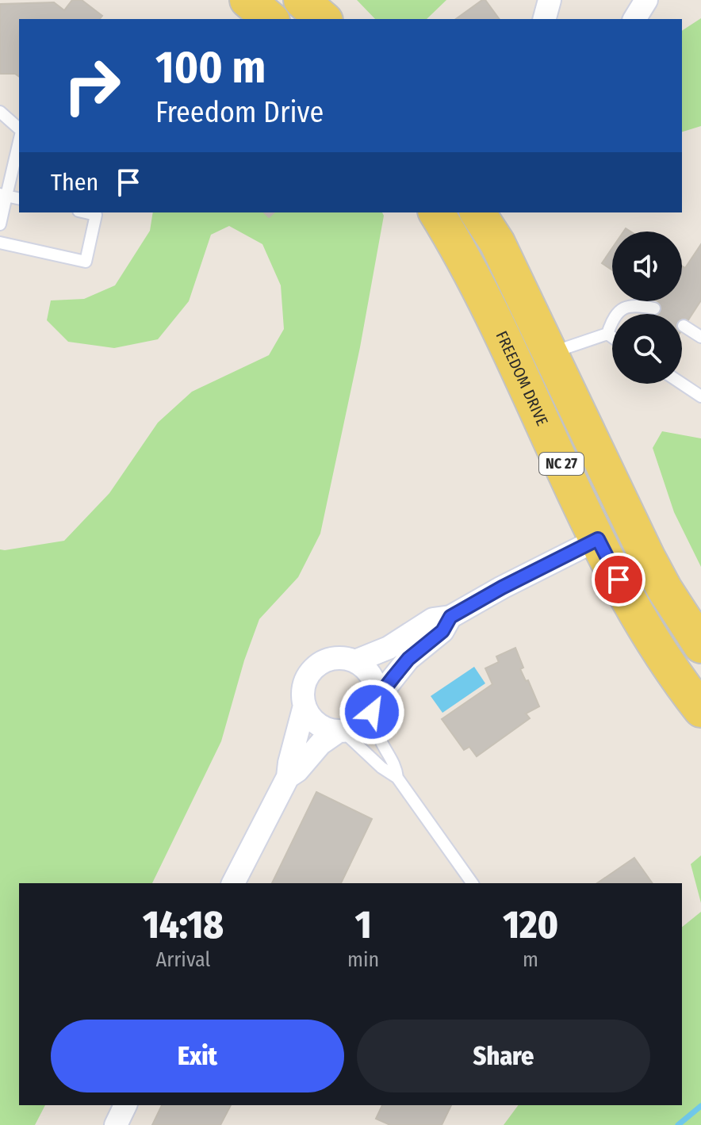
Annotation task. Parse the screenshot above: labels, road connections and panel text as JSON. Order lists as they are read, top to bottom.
{
  "streets": {
    "main road": ["FREEDOM DRIVE", "NC 27"]
  },
  "page": {
    "turn": ["100 m", "Freedom Drive"],
    "then": "Then",
    "eta": [
      "14:18",
      "Arrival",
      "1",
      "min",
      "120",
      "m"
    ],
    "buttons": ["Exit", "Share"]
  }
}
